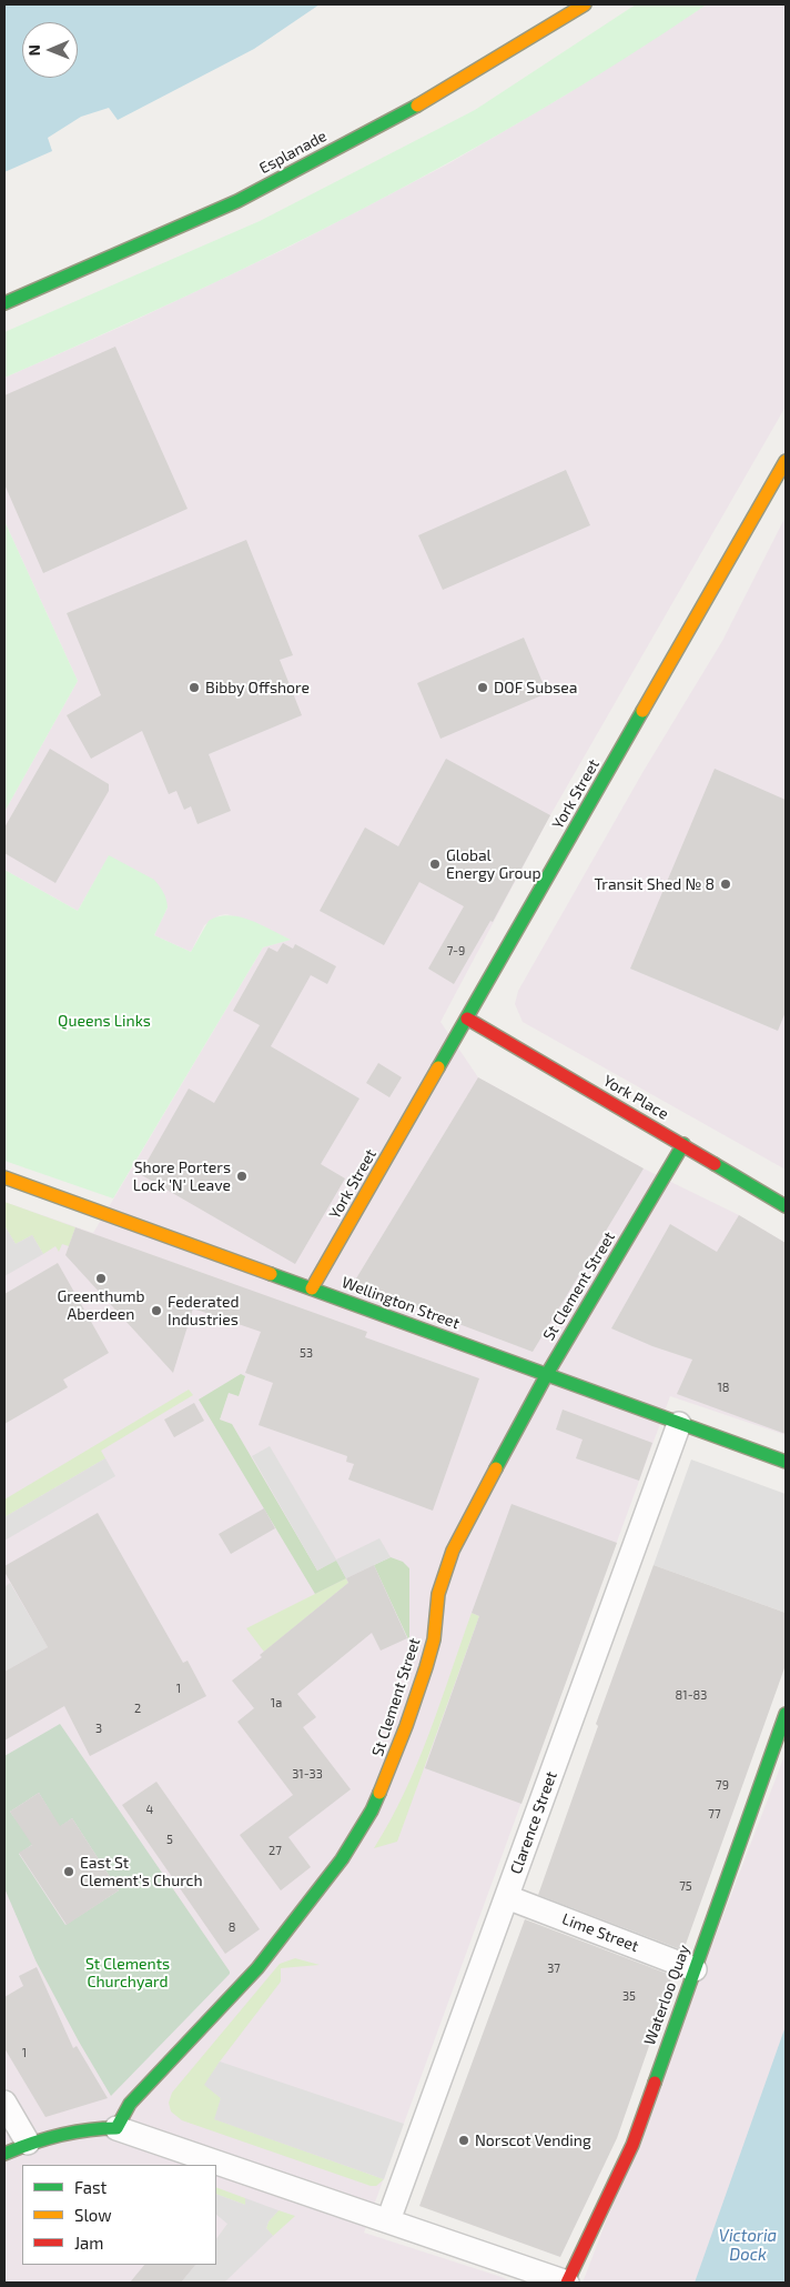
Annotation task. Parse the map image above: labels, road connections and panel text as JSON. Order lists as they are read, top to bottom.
{
  "streets": {
    "street": [
      "Esplanade",
      "York Street",
      "York Place",
      "St Clement Street",
      "Wellington Street",
      "Clarence Street",
      "Lime Street",
      "Waterloo Quay"
    ]
  },
  "crossings": [
    ["York Street", "York Place"],
    ["York Street", "Wellington Street"],
    ["York Place", "St Clement Street"],
    ["St Clement Street", "Wellington Street"],
    ["Wellington Street", "Clarence Street"],
    ["Clarence Street", "Lime Street"],
    ["Lime Street", "Waterloo Quay"]
  ],
  "water": ["Victoria Dock"],
  "parks": ["Queens Links", "St Clements Churchyard"],
  "places": [
    "Bibby Offshore",
    "DOF Subsea",
    "Global Energy Group",
    "Transit Shed № 8",
    "Shore Porters Lock 'N' Leave",
    "Greenthumb Aberdeen",
    "Federated Industries",
    "East St Clement's Church",
    "Norscot Vending"
  ],
  "house_numbers": [
    "7-9",
    "53",
    "18",
    "1",
    "81-83",
    "1a",
    "2",
    "3",
    "31-33",
    "79",
    "4",
    "77",
    "5",
    "27",
    "75",
    "8",
    "37",
    "35",
    "1"
  ],
  "legend": ["Fast", "Slow", "Jam"],
  "north": "left"
}
